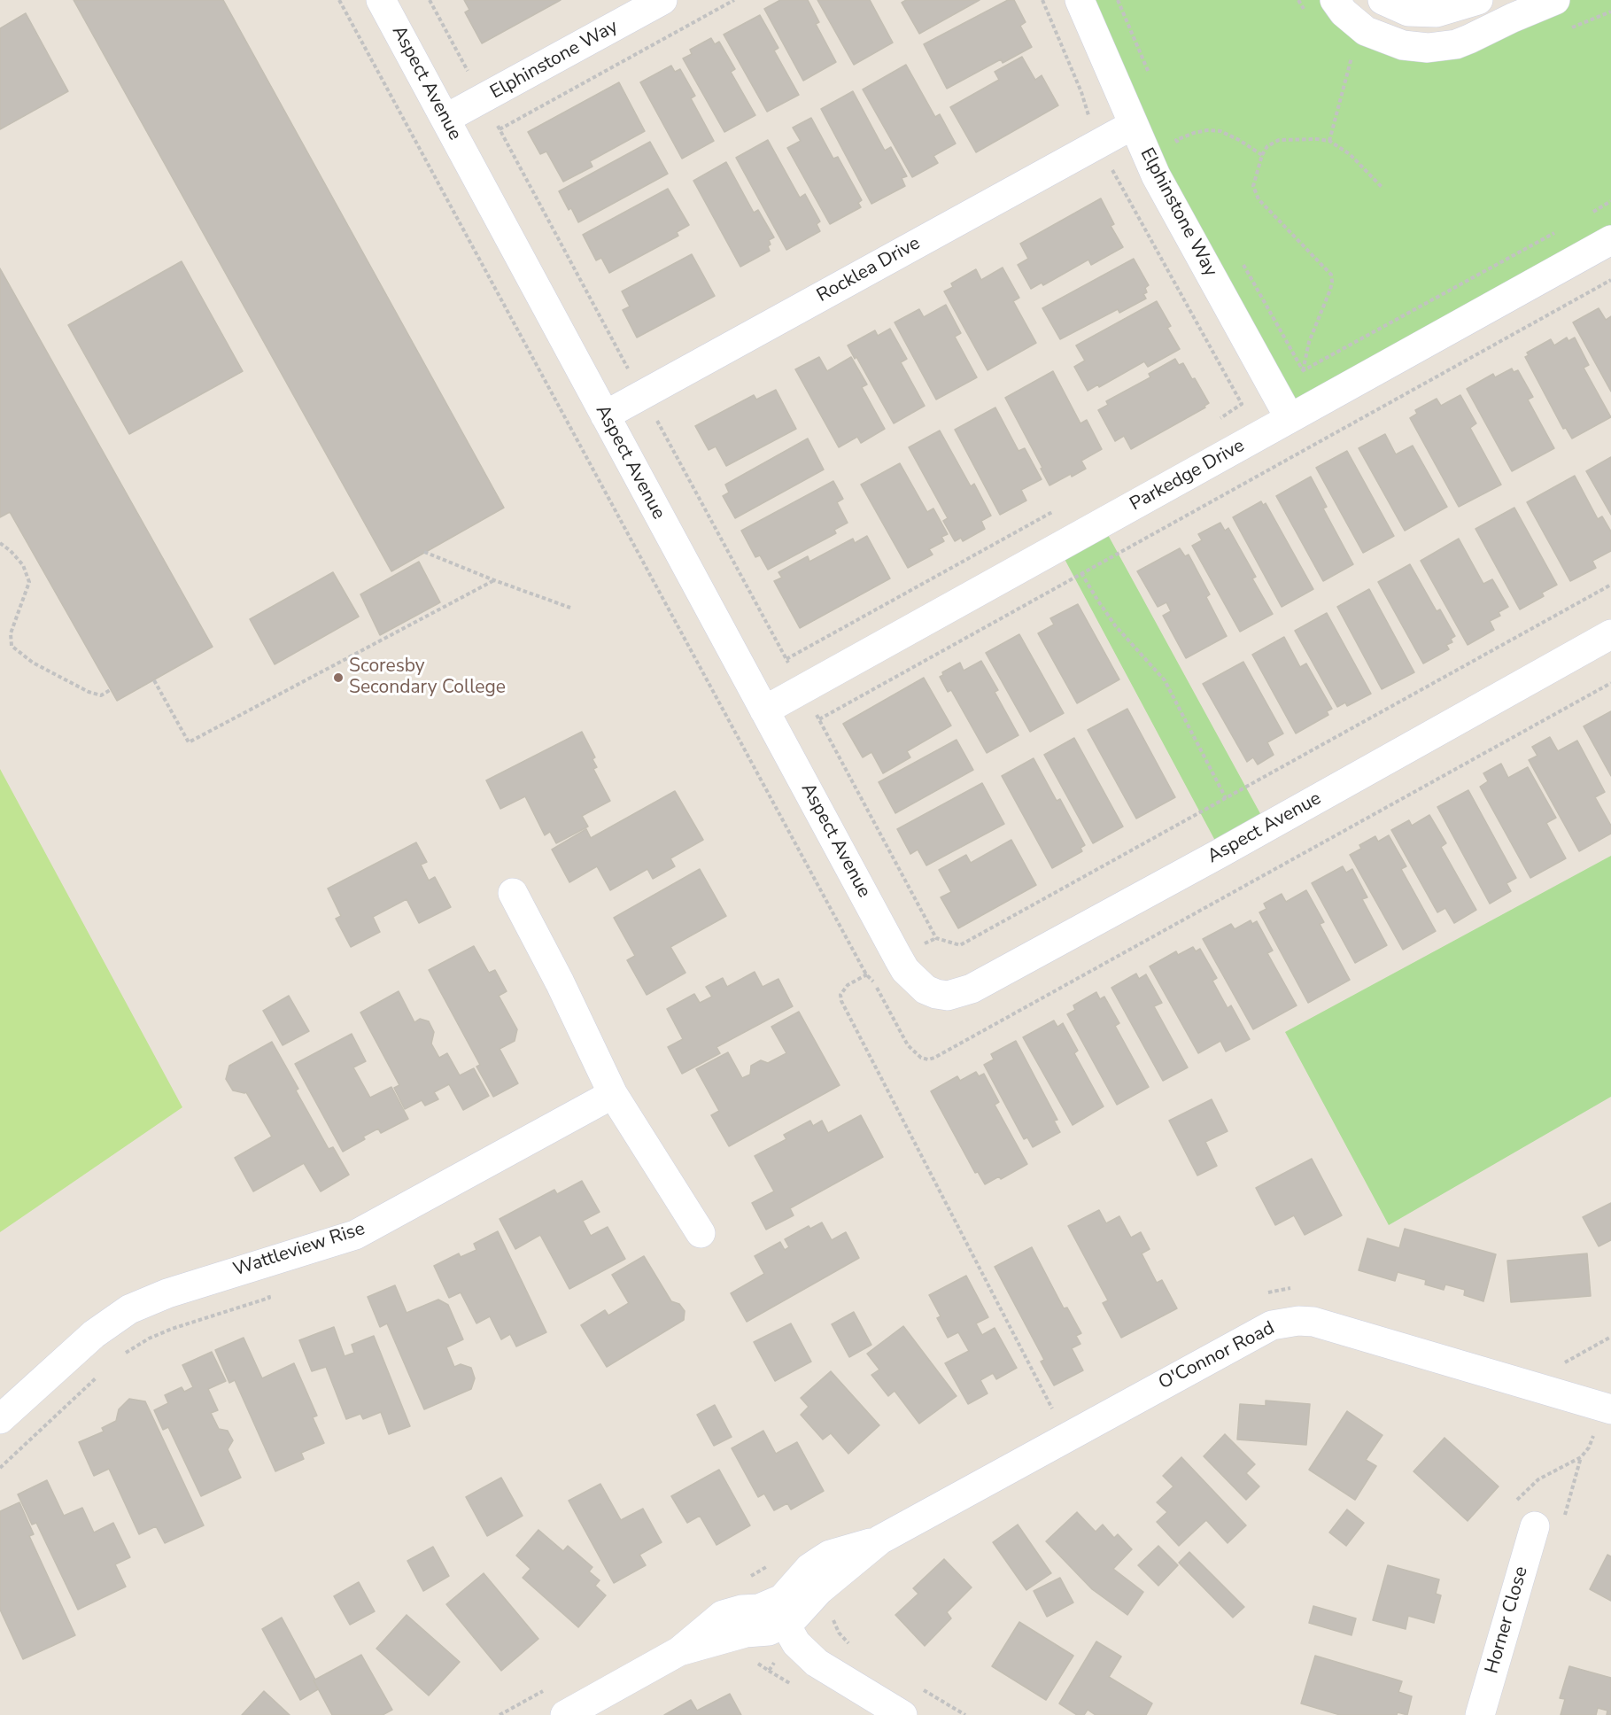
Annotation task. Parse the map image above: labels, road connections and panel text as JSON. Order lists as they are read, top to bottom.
{
  "streets": {
    "street": [
      "Elphinstone Way",
      "Aspect Avenue",
      "Rocklea Drive",
      "Parkedge Drive",
      "Wattleview Rise",
      "O'Connor Road",
      "Horner Close"
    ]
  },
  "crossings": [
    ["Elphinstone Way", "Aspect Avenue"],
    ["Elphinstone Way", "Rocklea Drive"],
    ["Elphinstone Way", "Parkedge Drive"],
    ["Aspect Avenue", "Rocklea Drive"],
    ["Aspect Avenue", "Parkedge Drive"]
  ],
  "places": ["Scoresby Secondary College"]
}
